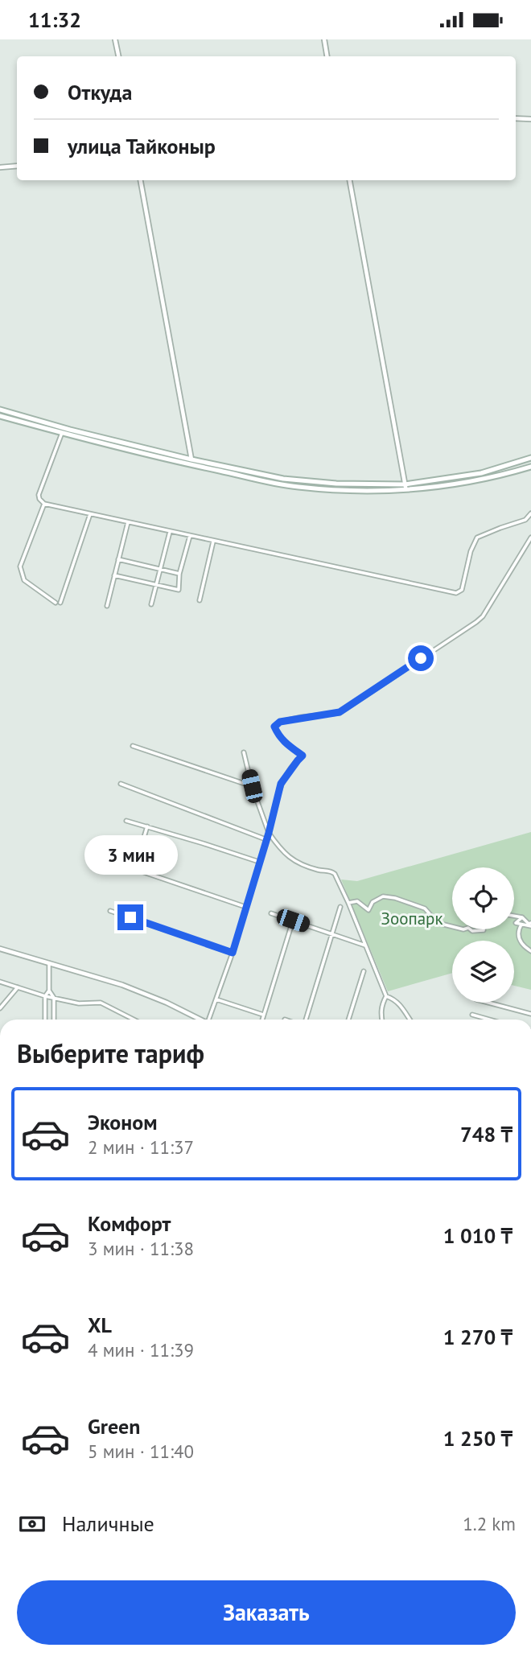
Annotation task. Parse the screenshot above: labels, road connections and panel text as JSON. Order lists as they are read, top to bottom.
{
  "parks": ["Зоопарк"],
  "page": {
    "status": "11:32",
    "banner": ["Откуда", "улица Тайконыр"],
    "bubble": "3 мин",
    "heading": "Выберите тариф",
    "list": [
      {
        "name": "Эконом",
        "note": "2 мин · 11:37",
        "value": "748 ₸"
      },
      {
        "name": "Комфорт",
        "note": "3 мин · 11:38",
        "value": "1 010 ₸"
      },
      {
        "name": "XL",
        "note": "4 мин · 11:39",
        "value": "1 270 ₸"
      },
      {
        "name": "Green",
        "note": "5 мин · 11:40",
        "value": "1 250 ₸"
      }
    ],
    "pay": ["Наличные", "1.2 km"],
    "buttons": "Заказать"
  }
}
